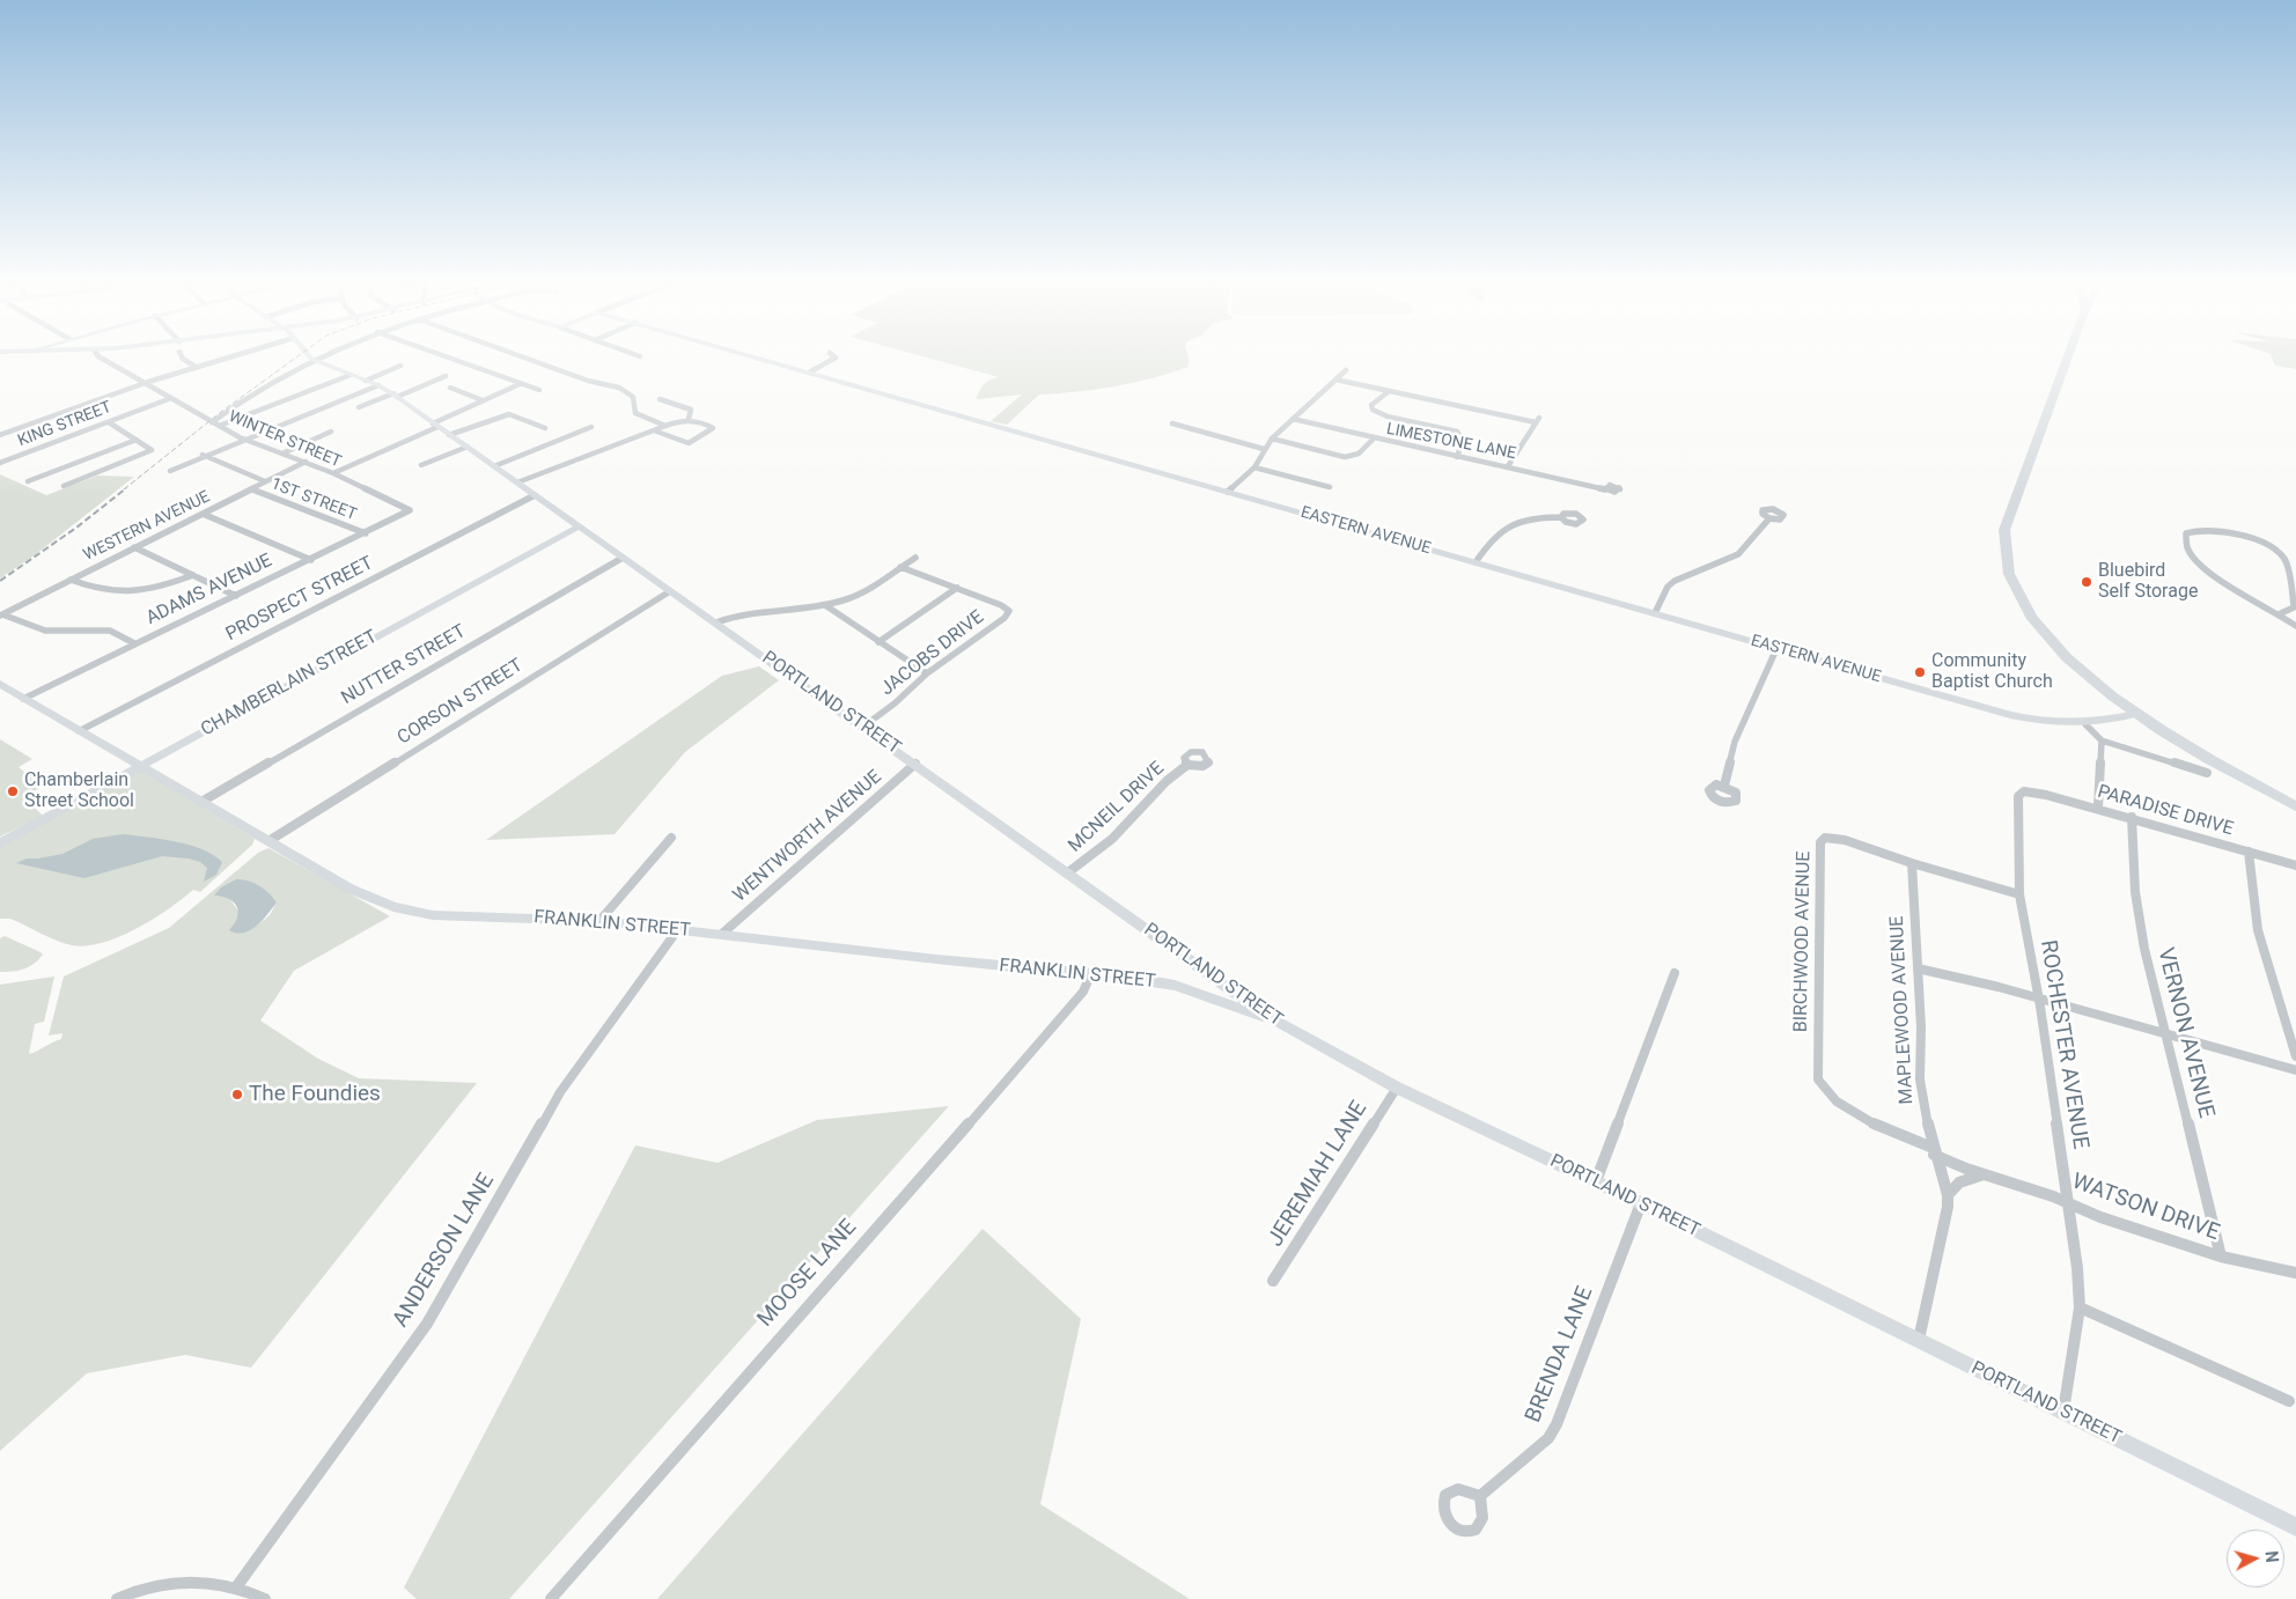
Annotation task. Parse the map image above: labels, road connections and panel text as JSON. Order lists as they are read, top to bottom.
{
  "streets": {
    "street": [
      "KING STREET",
      "WINTER STREET",
      "LIMESTONE LANE",
      "1ST STREET",
      "WESTERN AVENUE",
      "EASTERN AVENUE",
      "ADAMS AVENUE",
      "PROSPECT STREET",
      "JACOBS DRIVE",
      "NUTTER STREET",
      "CHAMBERLAIN STREET",
      "CORSON STREET",
      "PORTLAND STREET",
      "MCNEIL DRIVE",
      "PARADISE DRIVE",
      "WENTWORTH AVENUE",
      "FRANKLIN STREET",
      "BIRCHWOOD AVENUE",
      "MAPLEWOOD AVENUE",
      "VERNON AVENUE",
      "ROCHESTER AVENUE",
      "JEREMIAH LANE",
      "WATSON DRIVE",
      "ANDERSON LANE",
      "MOOSE LANE",
      "BRENDA LANE"
    ]
  },
  "crossings": [
    ["KING STREET", "WINTER STREET"],
    ["WINTER STREET", "WESTERN AVENUE"],
    ["WINTER STREET", "ADAMS AVENUE"],
    ["1ST STREET", "WESTERN AVENUE"],
    ["1ST STREET", "ADAMS AVENUE"],
    ["ADAMS AVENUE", "FRANKLIN STREET"],
    ["PROSPECT STREET", "PORTLAND STREET"],
    ["PROSPECT STREET", "FRANKLIN STREET"],
    ["JACOBS DRIVE", "PORTLAND STREET"],
    ["NUTTER STREET", "PORTLAND STREET"],
    ["NUTTER STREET", "FRANKLIN STREET"],
    ["CHAMBERLAIN STREET", "PORTLAND STREET"],
    ["CHAMBERLAIN STREET", "FRANKLIN STREET"],
    ["CORSON STREET", "PORTLAND STREET"],
    ["CORSON STREET", "FRANKLIN STREET"],
    ["PORTLAND STREET", "MCNEIL DRIVE"],
    ["PORTLAND STREET", "WENTWORTH AVENUE"],
    ["PORTLAND STREET", "FRANKLIN STREET"],
    ["PORTLAND STREET", "ROCHESTER AVENUE"],
    ["PORTLAND STREET", "JEREMIAH LANE"],
    ["PORTLAND STREET", "BRENDA LANE"],
    ["PARADISE DRIVE", "VERNON AVENUE"],
    ["PARADISE DRIVE", "ROCHESTER AVENUE"],
    ["WENTWORTH AVENUE", "FRANKLIN STREET"],
    ["FRANKLIN STREET", "ANDERSON LANE"],
    ["FRANKLIN STREET", "MOOSE LANE"],
    ["BIRCHWOOD AVENUE", "MAPLEWOOD AVENUE"],
    ["BIRCHWOOD AVENUE", "ROCHESTER AVENUE"],
    ["BIRCHWOOD AVENUE", "WATSON DRIVE"],
    ["MAPLEWOOD AVENUE", "WATSON DRIVE"],
    ["VERNON AVENUE", "WATSON DRIVE"],
    ["ROCHESTER AVENUE", "WATSON DRIVE"]
  ],
  "places": [
    "Bluebird Self Storage",
    "Community Baptist Church",
    "Chamberlain Street School",
    "The Foundies"
  ],
  "north": "right"
}
